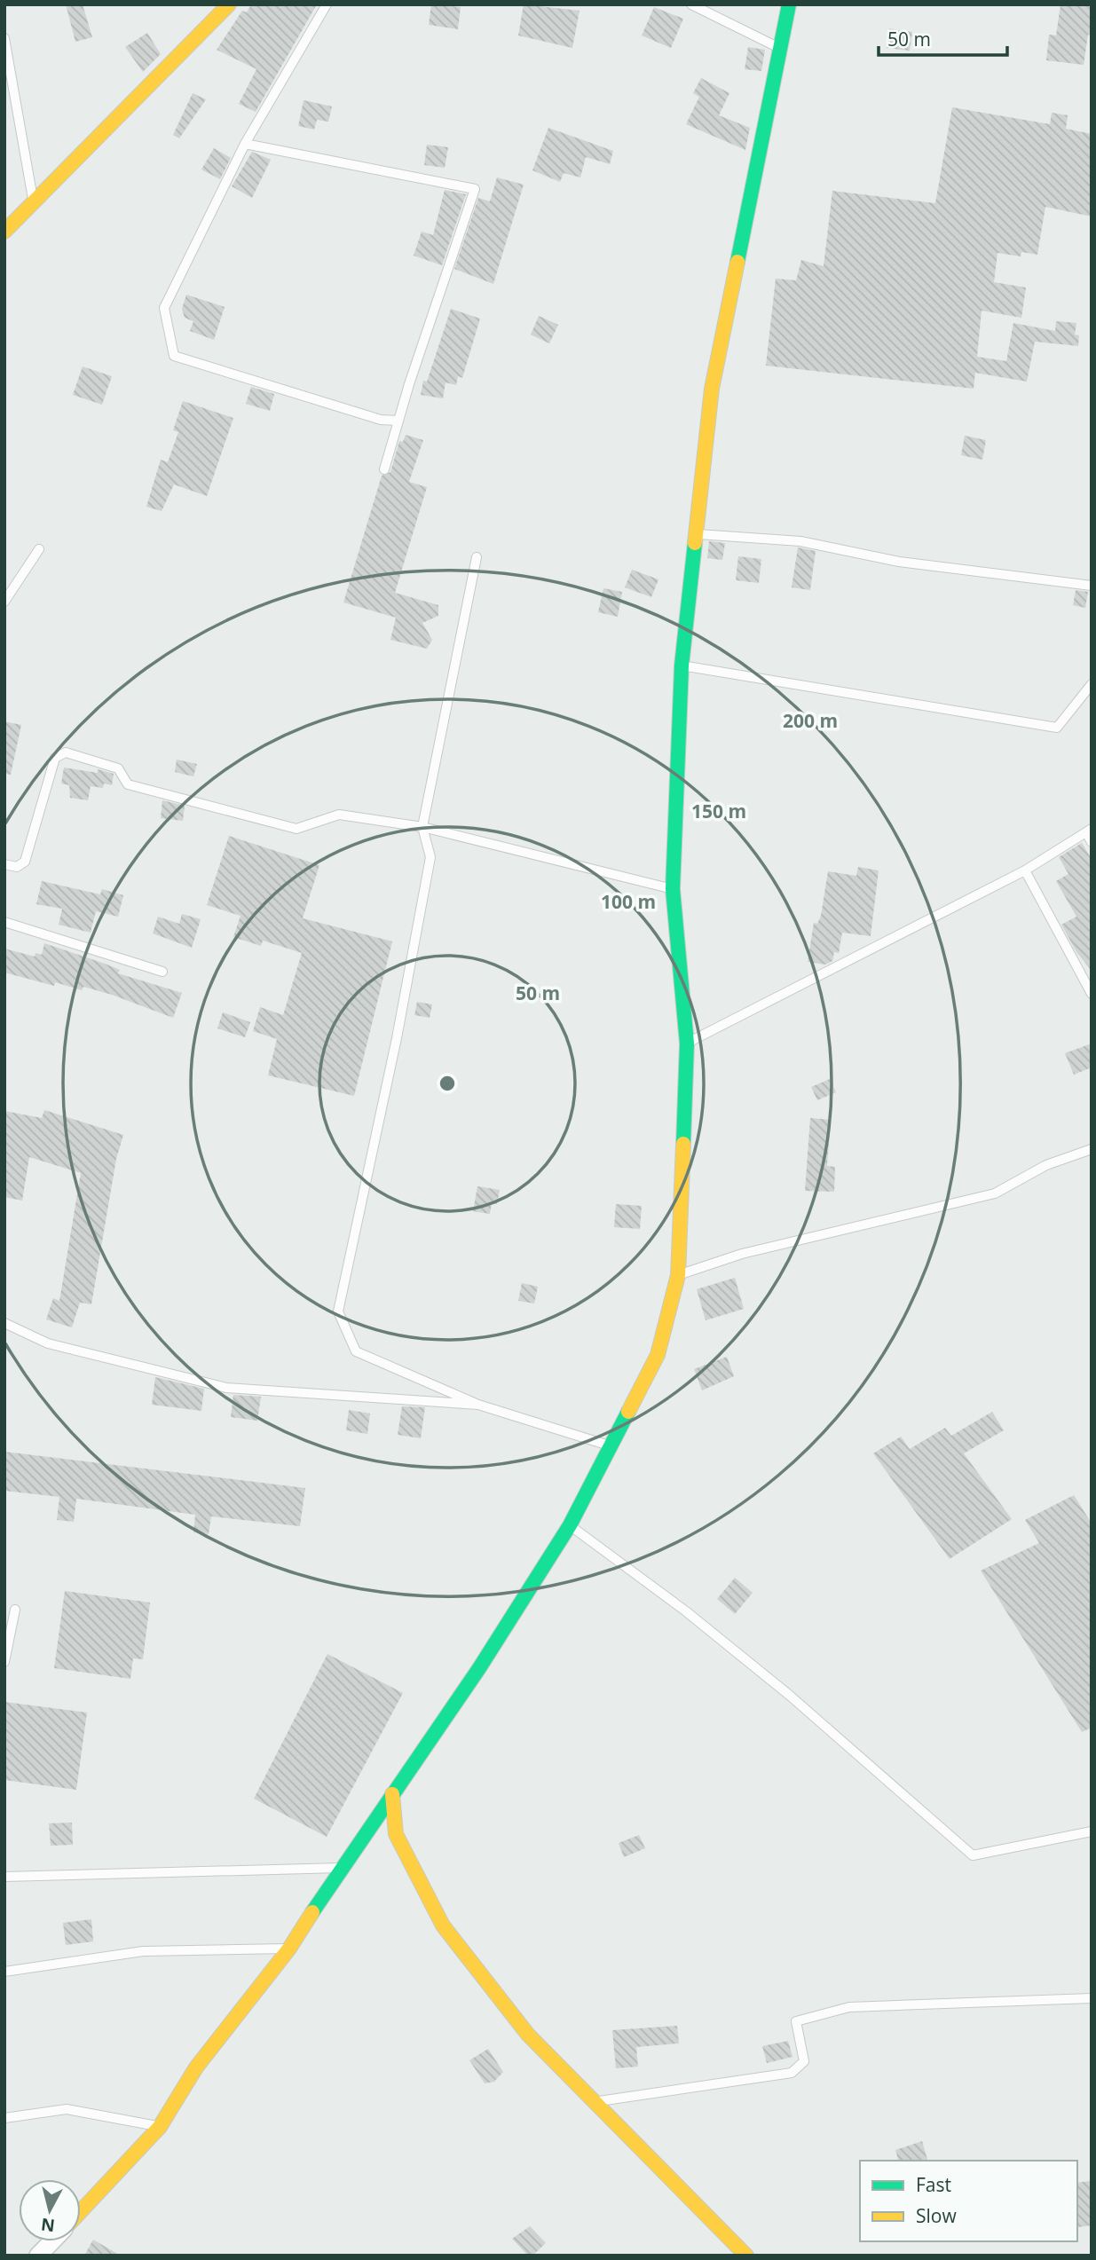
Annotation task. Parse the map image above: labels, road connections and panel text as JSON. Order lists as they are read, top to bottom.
{
  "legend": ["Fast", "Slow"],
  "scale_bar": "50 m",
  "north": "bottom",
  "rings": [
    "200 m",
    "150 m",
    "100 m",
    "50 m"
  ]
}
